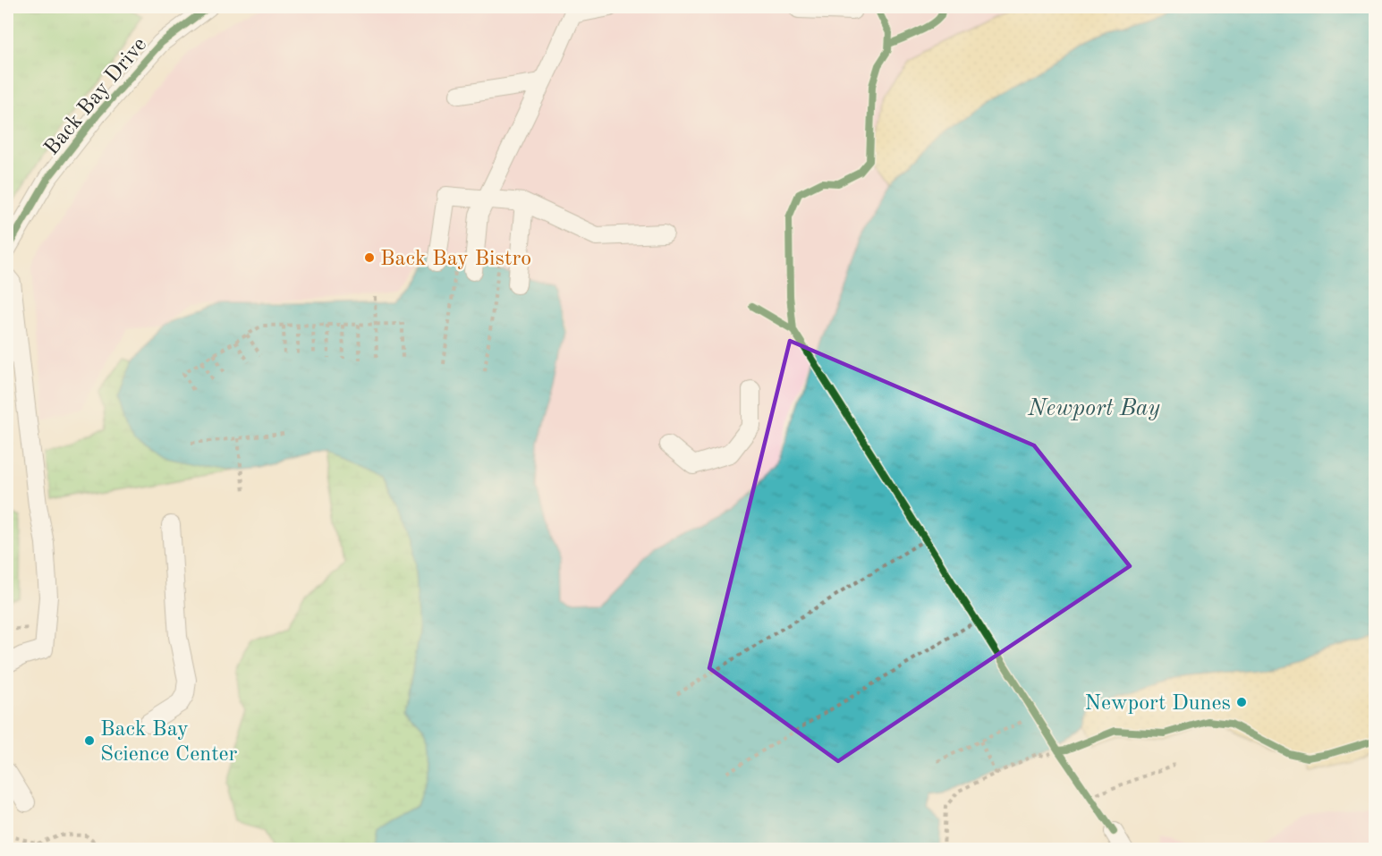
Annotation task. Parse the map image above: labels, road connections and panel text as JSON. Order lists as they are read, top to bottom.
{
  "streets": {
    "street": ["Back Bay Drive"]
  },
  "water": ["Newport Bay"],
  "places": ["Back Bay Bistro", "Newport Dunes", "Back Bay Science Center"]
}
